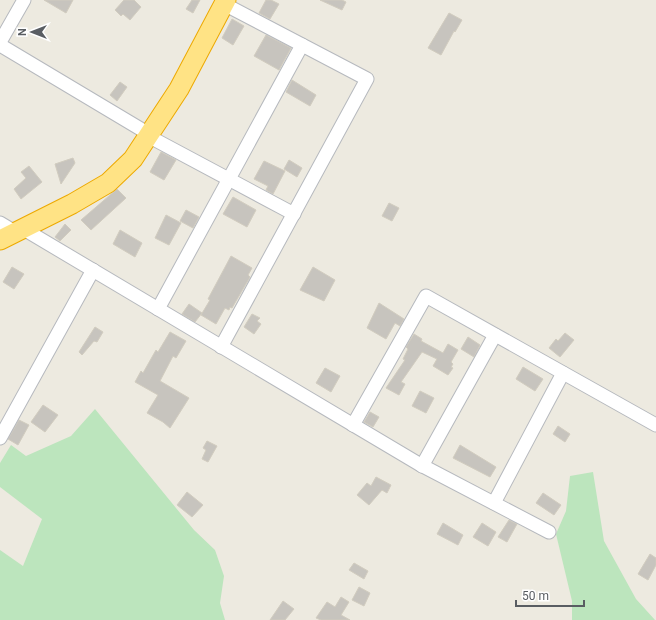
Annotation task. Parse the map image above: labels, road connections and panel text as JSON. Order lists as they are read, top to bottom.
{
  "scale_bar": "50 m",
  "north": "left"
}
